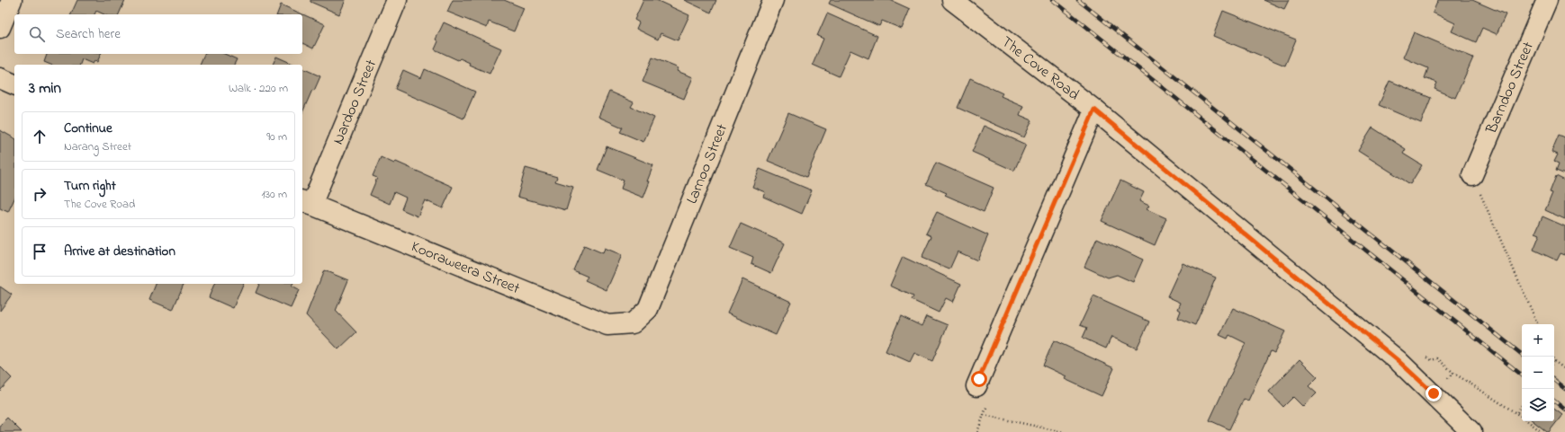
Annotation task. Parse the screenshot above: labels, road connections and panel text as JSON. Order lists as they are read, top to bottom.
{
  "streets": {
    "street": [
      "The Cove Road",
      "Barndoo Street",
      "Nardoo Street",
      "Larnoo Street",
      "Kooraweera Street"
    ]
  },
  "crossings": [
    ["Nardoo Street", "Kooraweera Street"],
    ["Larnoo Street", "Kooraweera Street"]
  ],
  "page": {
    "search": "Search here",
    "heading": ["3 min", "Walk · 220 m"],
    "list": [
      ["Continue", "Narang Street", "90 m"],
      ["Turn right", "The Cove Road", "130 m"],
      "Arrive at destination"
    ],
    "map_buttons": ["+", "−"]
  }
}
